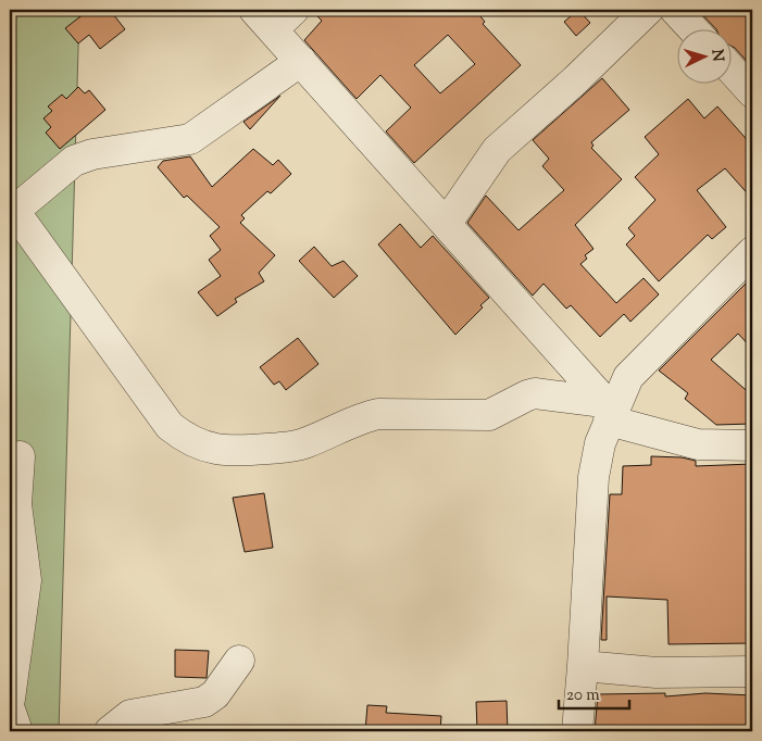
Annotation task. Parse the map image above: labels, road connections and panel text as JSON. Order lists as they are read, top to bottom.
{
  "scale_bar": "20 m",
  "north": "right"
}
